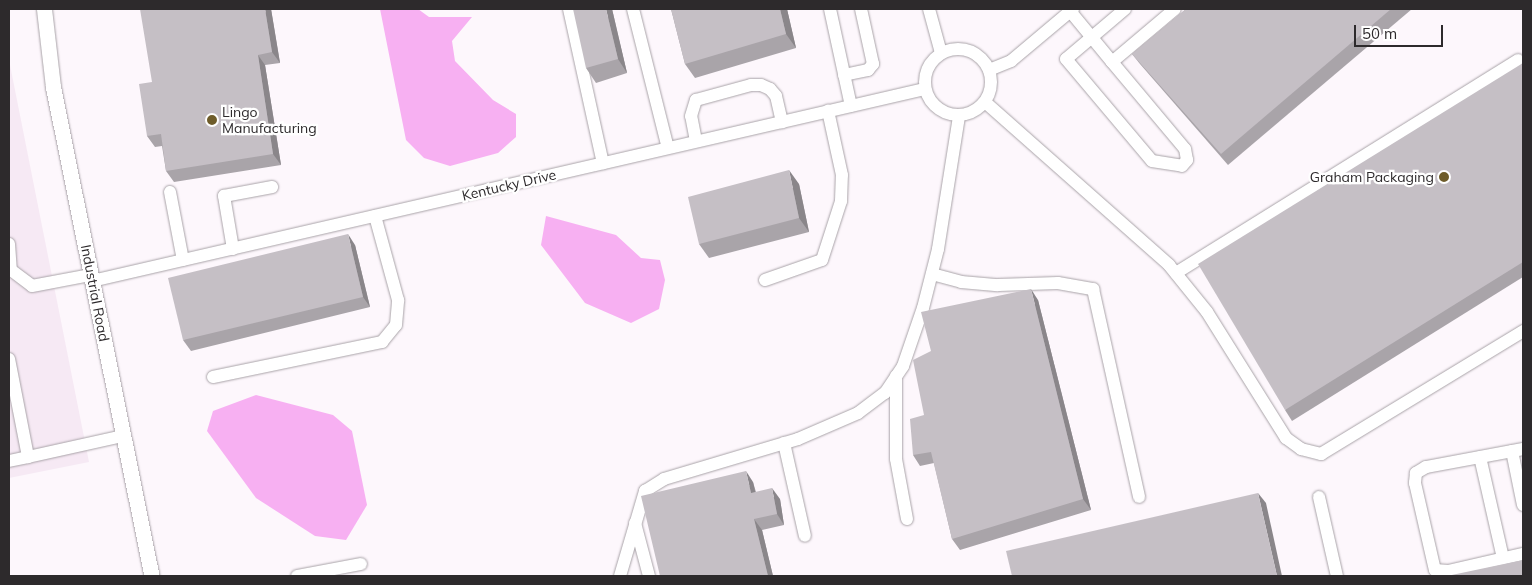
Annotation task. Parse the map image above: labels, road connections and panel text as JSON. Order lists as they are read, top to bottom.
{
  "streets": {
    "main road": ["Industrial Road"],
    "street": ["Kentucky Drive"]
  },
  "crossings": [
    ["Kentucky Drive", "Industrial Road"]
  ],
  "places": ["Lingo Manufacturing", "Graham Packaging"],
  "scale_bar": "50 m"
}
